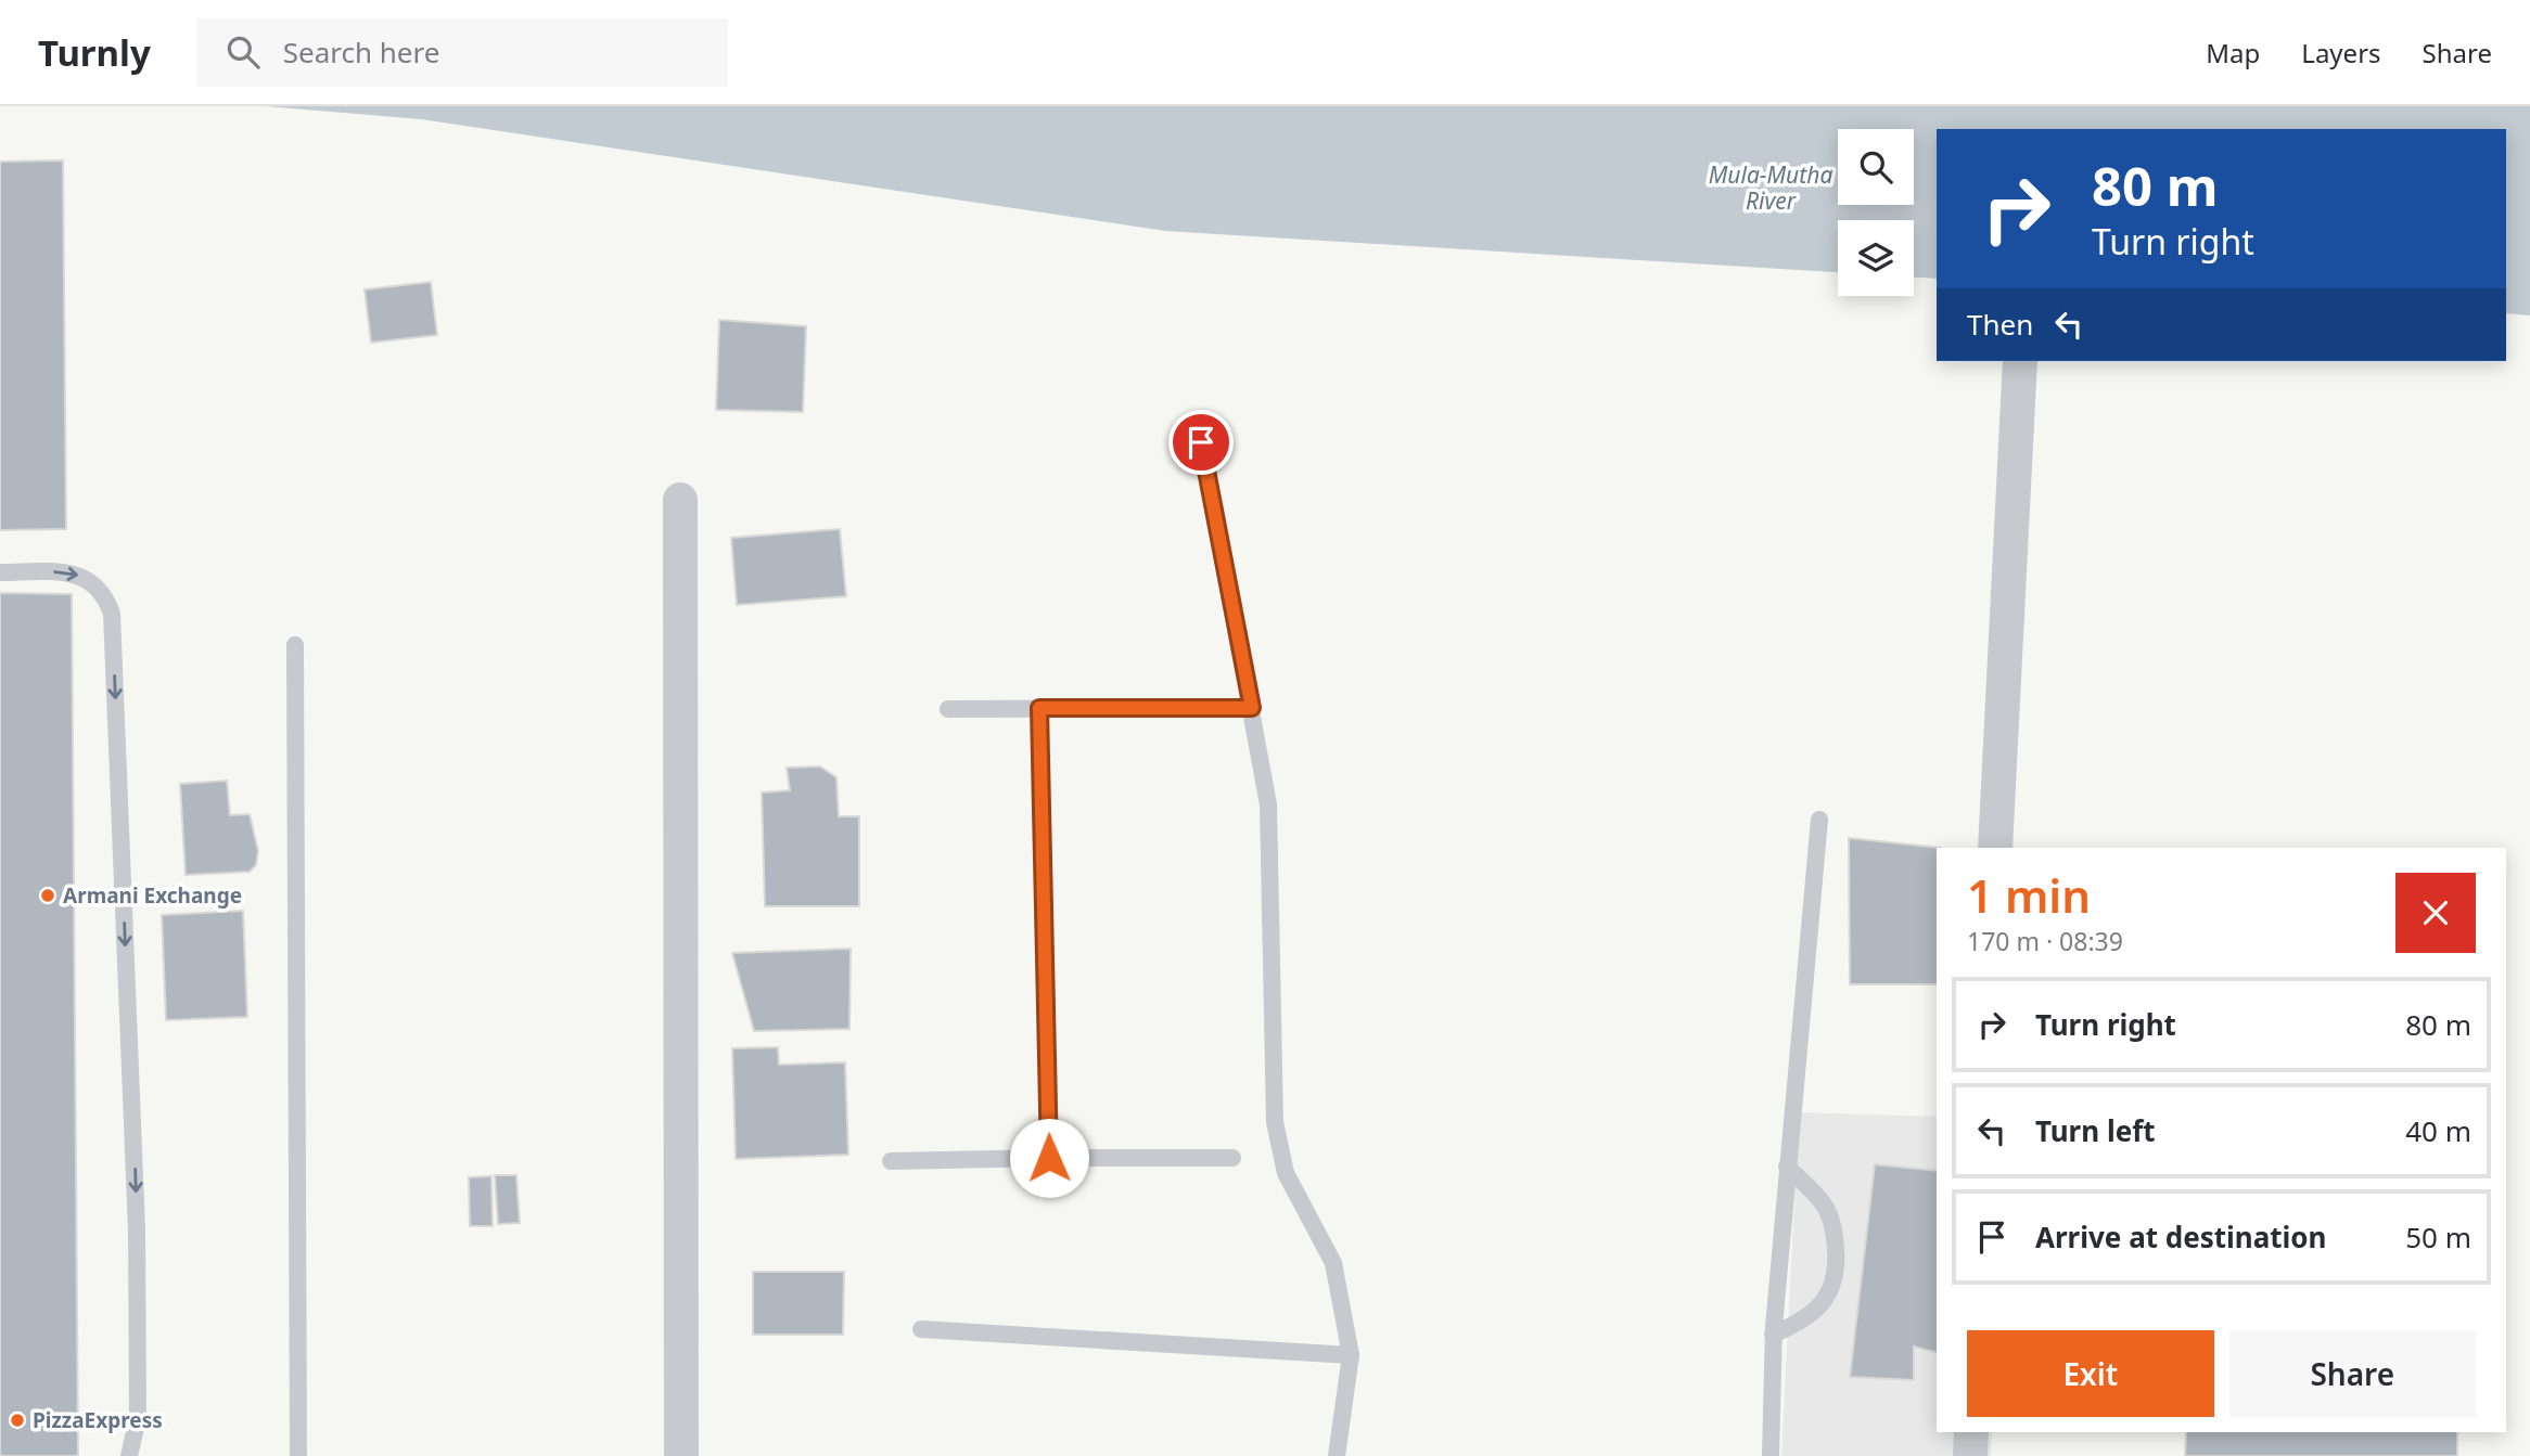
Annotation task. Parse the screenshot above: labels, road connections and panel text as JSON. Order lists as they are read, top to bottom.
{
  "water": ["Mula-Mutha River"],
  "places": ["Armani Exchange", "PizzaExpress"],
  "page": {
    "header": "Turnly",
    "search": "Search here",
    "nav": ["Map", "Layers", "Share"],
    "turn": ["80 m", "Turn right"],
    "then": "Then",
    "heading": ["1 min", "170 m · 08:39"],
    "list": [
      {
        "name": "Turn right",
        "value": "80 m"
      },
      {
        "name": "Turn left",
        "value": "40 m"
      },
      {
        "name": "Arrive at destination",
        "value": "50 m"
      }
    ],
    "buttons": ["Exit", "Share"]
  }
}
